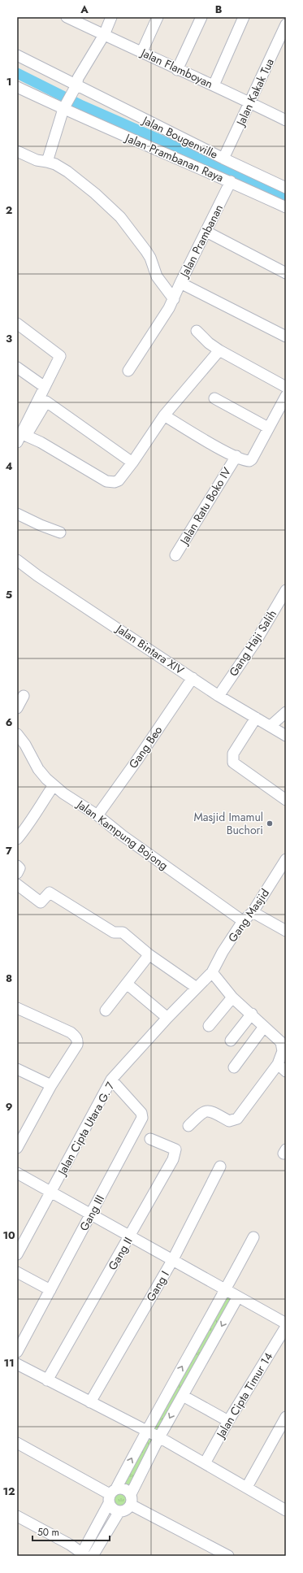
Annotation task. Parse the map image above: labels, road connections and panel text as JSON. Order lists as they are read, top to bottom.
{
  "streets": {
    "street": [
      "Jalan Flamboyan",
      "Jalan Kakak Tua",
      "Jalan Bougenville",
      "Jalan Prambanan Raya",
      "Jalan Prambanan",
      "Jalan Ratu Boko IV",
      "Gang Haji Salih",
      "Jalan Bintara XIV",
      "Gang Beo",
      "Jalan Kampung Bojong",
      "Gang Masjid",
      "Jalan Cipta Utara G. 7",
      "Gang III",
      "Gang II",
      "Gang I",
      "Jalan Cipta Timur 14"
    ]
  },
  "crossings": [
    ["Jalan Flamboyan", "Jalan Kakak Tua"],
    ["Jalan Kakak Tua", "Jalan Bougenville"],
    ["Jalan Prambanan Raya", "Jalan Prambanan"],
    ["Gang Haji Salih", "Jalan Bintara XIV"],
    ["Jalan Bintara XIV", "Gang Beo"],
    ["Gang Beo", "Jalan Kampung Bojong"],
    ["Jalan Kampung Bojong", "Gang Masjid"],
    ["Gang Masjid", "Jalan Cipta Utara G. 7"],
    ["Jalan Cipta Utara G. 7", "Gang III"]
  ],
  "places": ["Masjid Imamul Buchori"],
  "scale_bar": "50 m",
  "grid": {
    "columns": ["A", "B"],
    "rows": [
      "1",
      "2",
      "3",
      "4",
      "5",
      "6",
      "7",
      "8",
      "9",
      "10",
      "11",
      "12"
    ]
  }
}
